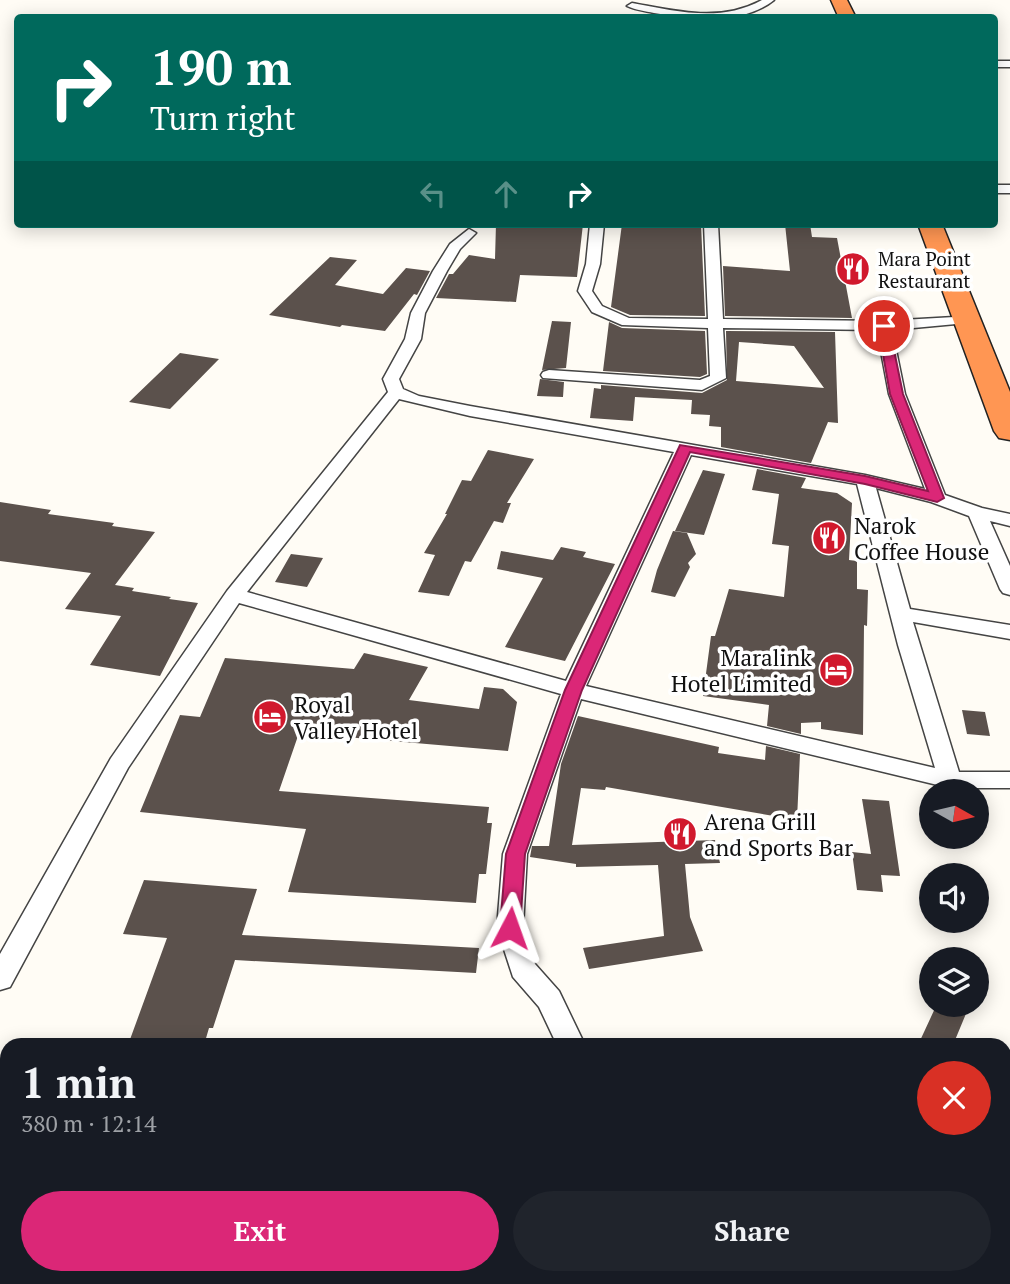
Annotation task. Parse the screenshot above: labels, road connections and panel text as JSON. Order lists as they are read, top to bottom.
{
  "places": {
    "restaurant": ["Mara Point Restaurant", "Narok Coffee House", "Arena Grill and Sports Bar"],
    "hotel": ["Maralink Hotel Limited", "Royal Valley Hotel"]
  },
  "north": "right",
  "page": {
    "turn": ["190 m", "Turn right"],
    "heading": ["1 min", "380 m · 12:14"],
    "buttons": ["Exit", "Share"]
  }
}
